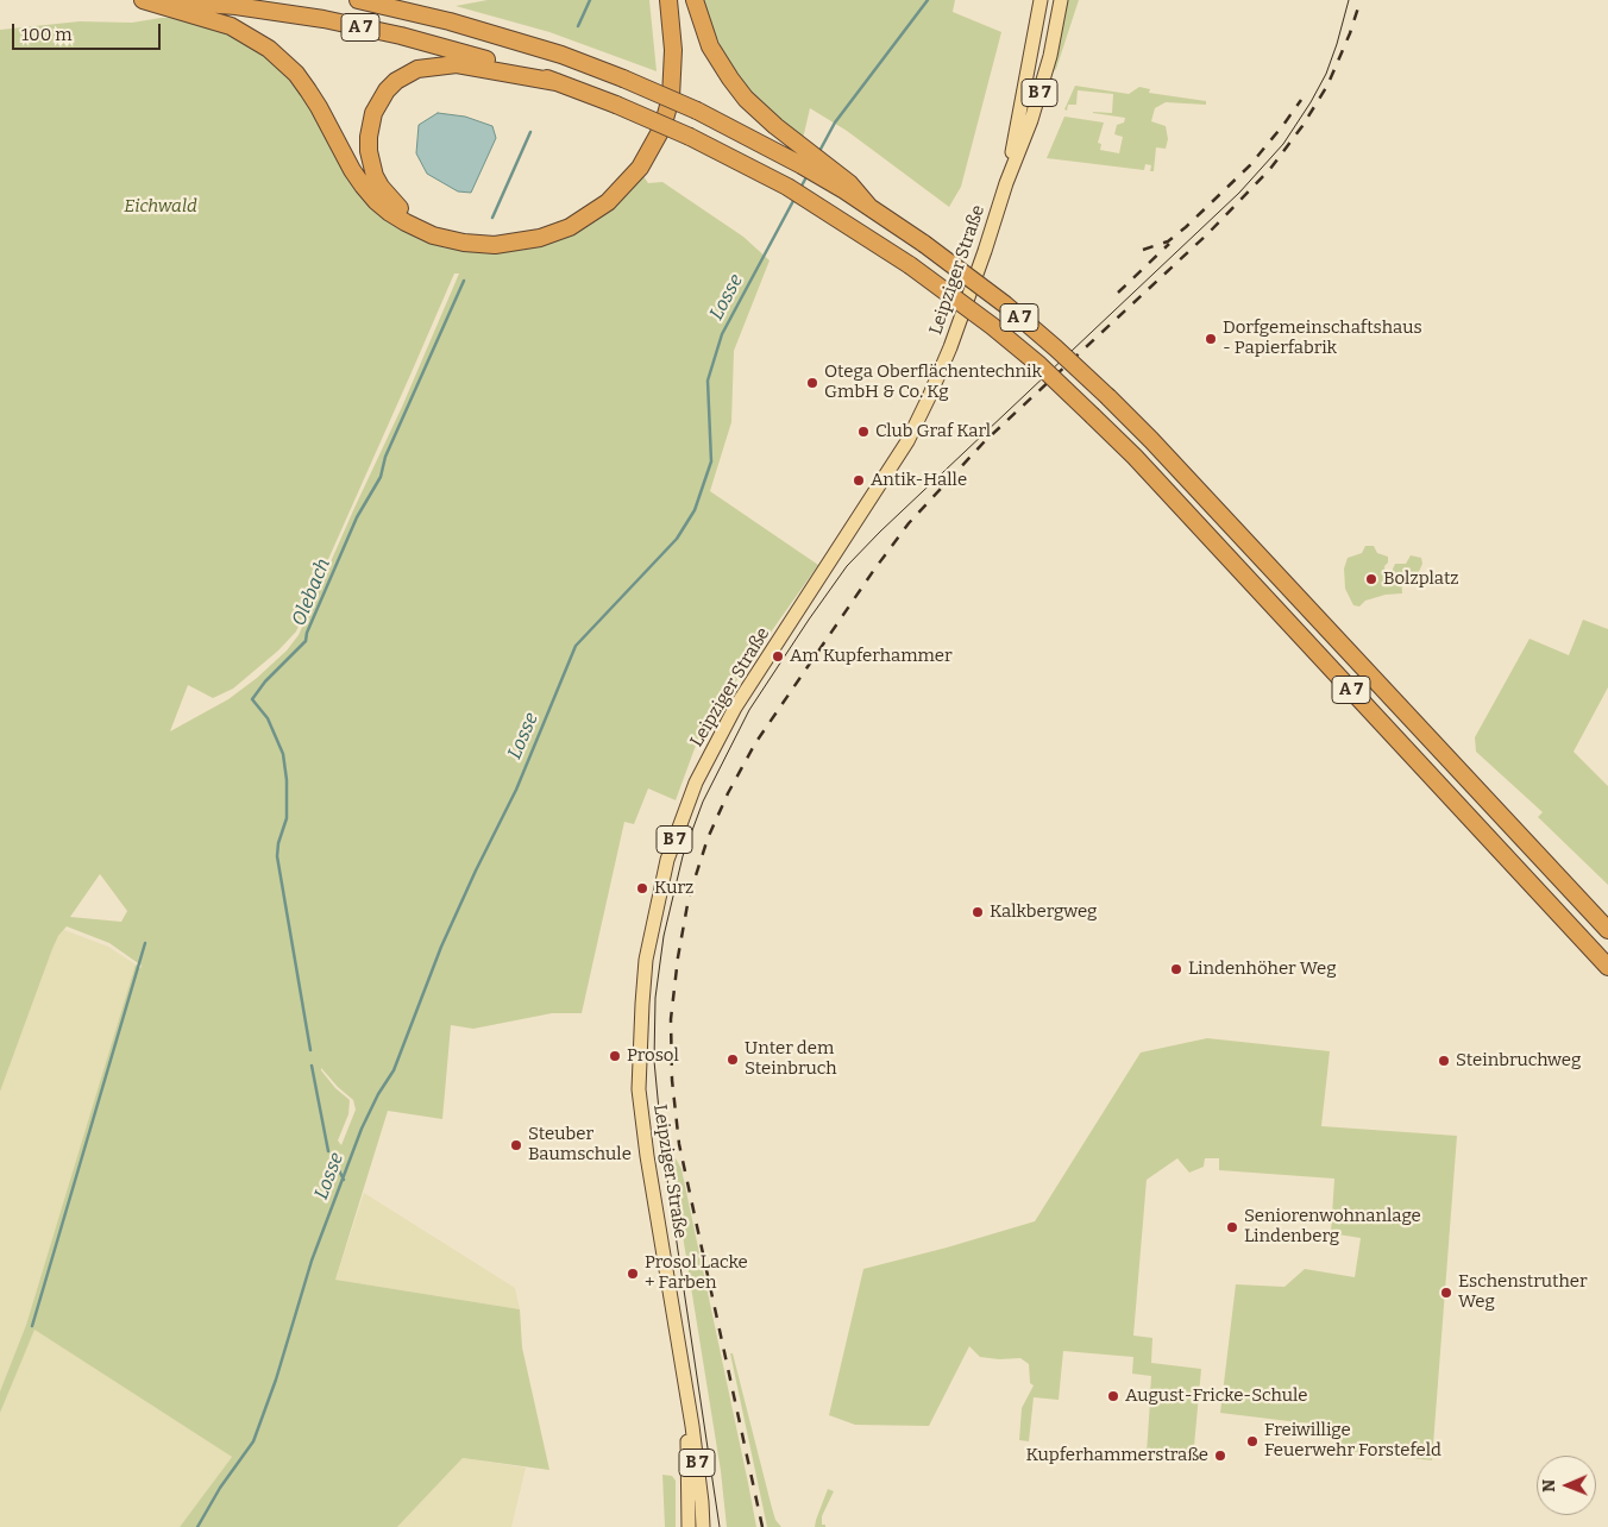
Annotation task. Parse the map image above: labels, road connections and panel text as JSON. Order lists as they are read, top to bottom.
{
  "streets": {
    "highway": ["A 7"],
    "main road": ["B 7", "Leipziger Straße"]
  },
  "crossings": [
    ["B 7", "Leipziger Straße"]
  ],
  "water": ["Losse", "Olebach"],
  "parks": ["Eichwald"],
  "places": [
    "Dorfgemeinschaftshaus - Papierfabrik",
    "Otega Oberflächentechnik GmbH & Co. Kg",
    "Club Graf Karl",
    "Antik-Halle",
    "Bolzplatz",
    "Am Kupferhammer",
    "Kurz",
    "Kalkbergweg",
    "Lindenhöher Weg",
    "Prosol",
    "Unter dem Steinbruch",
    "Steinbruchweg",
    "Steuber Baumschule",
    "Seniorenwohnanlage Lindenberg",
    "Prosol Lacke + Farben",
    "Eschenstruther Weg",
    "August-Fricke-Schule",
    "Freiwillige Feuerwehr Forstefeld",
    "Kupferhammerstraße"
  ],
  "scale_bar": "100 m",
  "north": "left"
}
